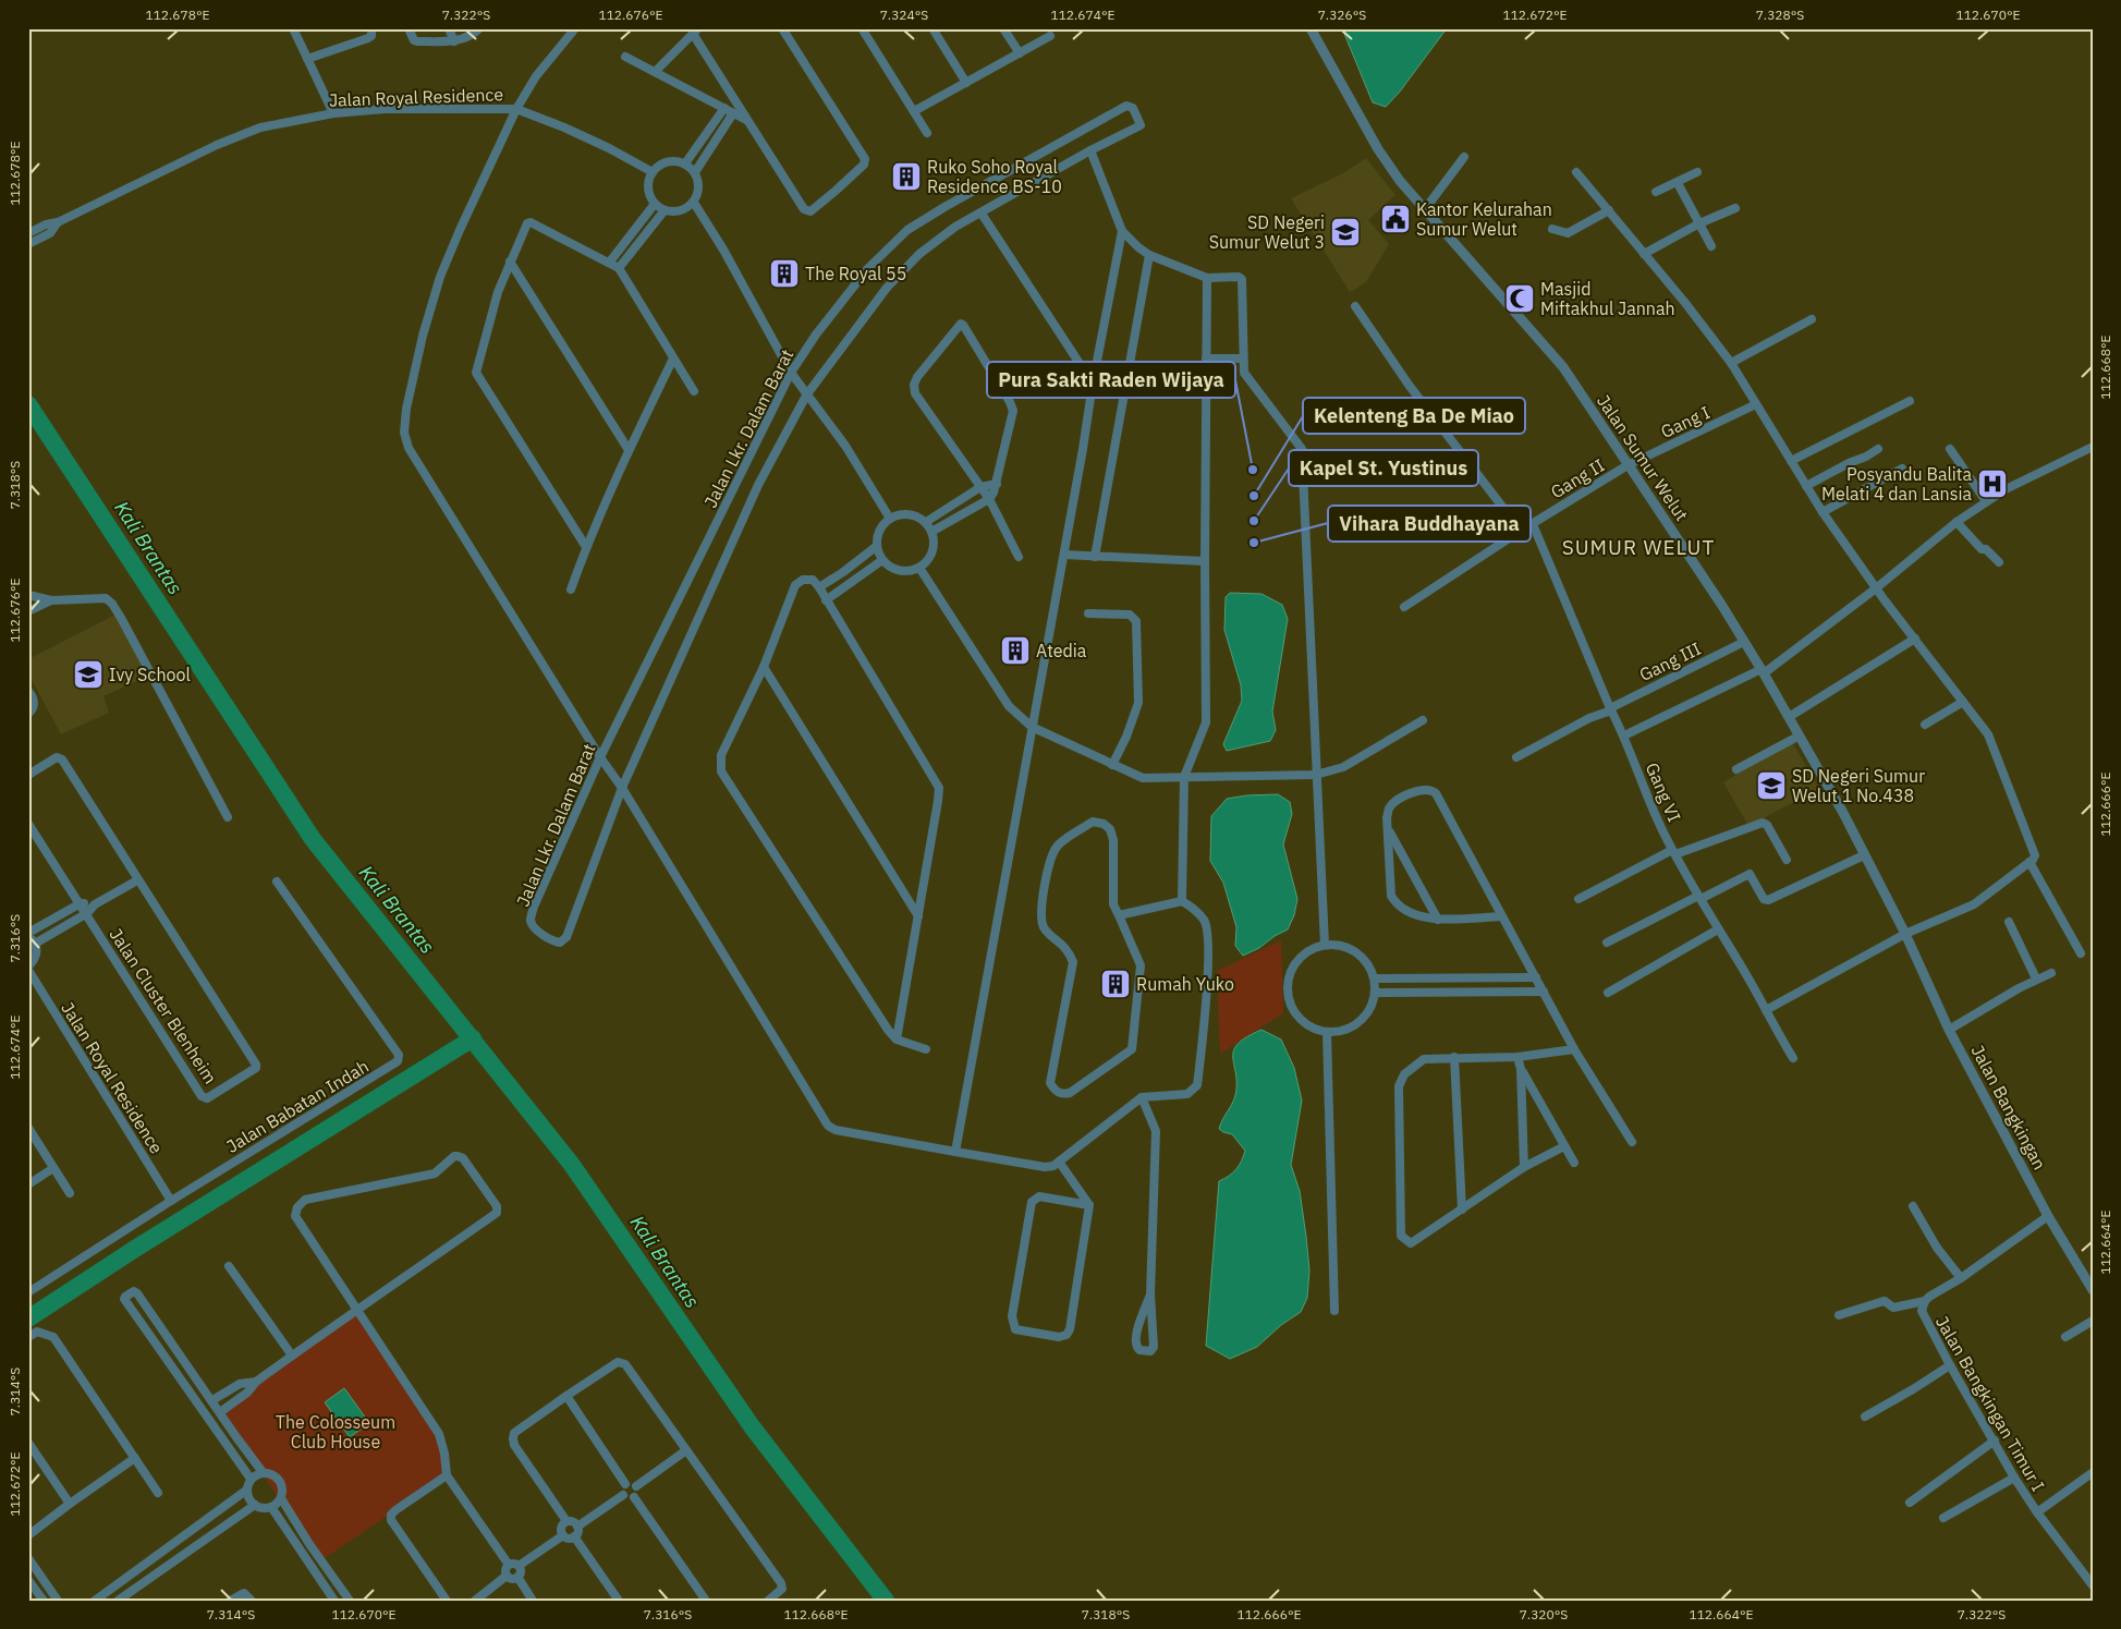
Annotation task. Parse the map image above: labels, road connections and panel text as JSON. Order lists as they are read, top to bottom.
{
  "streets": {
    "street": [
      "Jalan Royal Residence",
      "Gang I",
      "Jalan Lkr. Dalam Barat",
      "Jalan Sumur Welut",
      "Gang II",
      "Gang III",
      "Gang VI",
      "Jalan Cluster Blenheim",
      "Jalan Babatan Indah",
      "Jalan Bangkingan",
      "Jalan Bangkingan Timur I"
    ]
  },
  "crossings": [
    ["Jalan Royal Residence", "Jalan Babatan Indah"],
    ["Gang I", "Jalan Sumur Welut"],
    ["Gang I", "Gang II"],
    ["Jalan Sumur Welut", "Gang II"],
    ["Jalan Sumur Welut", "Gang III"],
    ["Jalan Sumur Welut", "Jalan Bangkingan"],
    ["Gang II", "Gang VI"],
    ["Gang III", "Gang VI"],
    ["Jalan Bangkingan", "Jalan Bangkingan Timur I"]
  ],
  "districts": ["SUMUR WELUT"],
  "water": ["Kali Brantas"],
  "parks": ["The Colosseum Club House"],
  "places": {
    "building": [
      "Ruko Soho Royal Residence BS-10",
      "The Royal 55",
      "Atedia",
      "Rumah Yuko"
    ],
    "public building": ["Kantor Kelurahan Sumur Welut"],
    "school or university": ["SD Negeri Sumur Welut 3", "Ivy School", "SD Negeri Sumur Welut 1 No.438"],
    "mosque": ["Masjid Miftakhul Jannah"],
    "other": [
      "Pura Sakti Raden Wijaya",
      "Kelenteng Ba De Miao",
      "Kapel St. Yustinus",
      "Vihara Buddhayana"
    ],
    "hospital": ["Posyandu Balita Melati 4 dan Lansia"]
  },
  "coordinates": [
    "112.678°E",
    "7.322°S",
    "112.676°E",
    "7.324°S",
    "112.674°E",
    "7.326°S",
    "112.672°E",
    "7.328°S",
    "112.670°E",
    "112.668°E",
    "7.318°S",
    "112.666°E",
    "7.316°S",
    "112.664°E",
    "7.314°S",
    "7.320°S"
  ]
}
